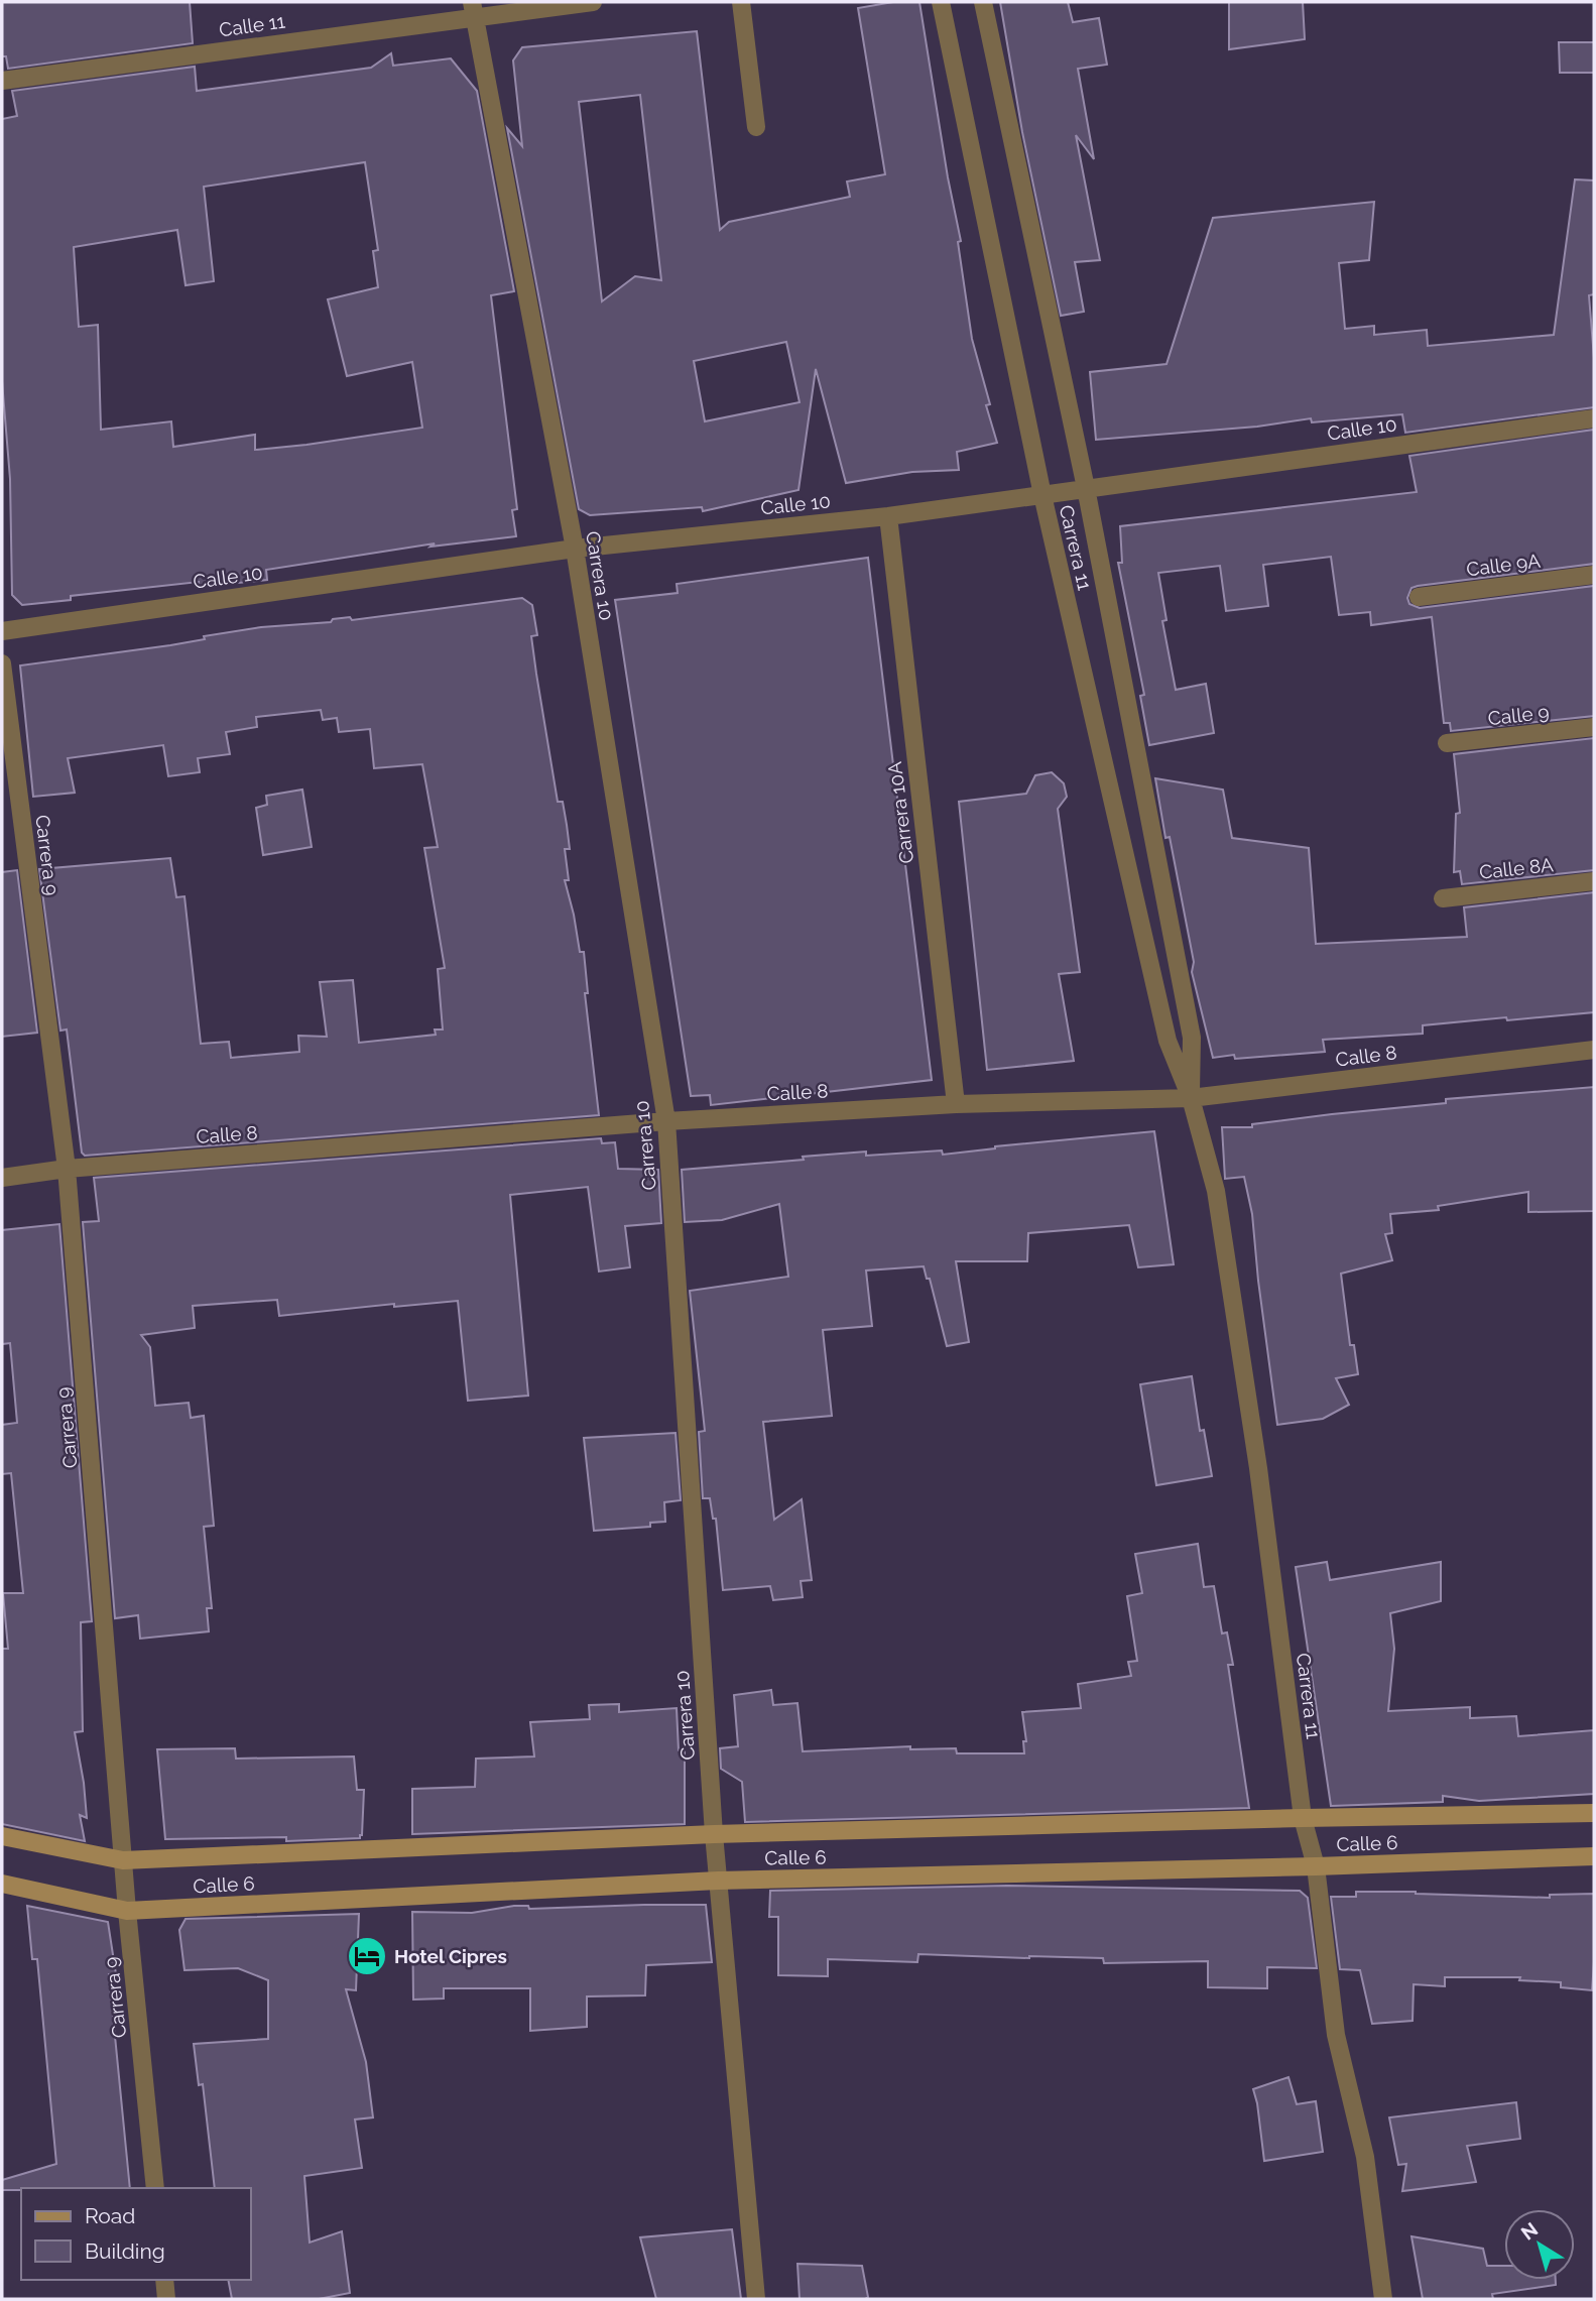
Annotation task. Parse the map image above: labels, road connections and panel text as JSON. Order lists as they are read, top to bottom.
{
  "streets": {
    "street": [
      "Calle 11",
      "Calle 10",
      "Carrera 11",
      "Calle 9A",
      "Carrera 10",
      "Calle 9",
      "Carrera 10A",
      "Carrera 9",
      "Calle 8A",
      "Calle 8",
      "Calle 6"
    ]
  },
  "crossings": [
    ["Calle 11", "Carrera 10"],
    ["Calle 10", "Carrera 11"],
    ["Calle 10", "Carrera 10"],
    ["Calle 10", "Carrera 10A"],
    ["Carrera 11", "Calle 8"],
    ["Carrera 11", "Calle 6"],
    ["Carrera 10", "Calle 8"],
    ["Carrera 10", "Calle 6"],
    ["Carrera 10A", "Calle 8"],
    ["Carrera 9", "Calle 8"],
    ["Carrera 9", "Calle 6"]
  ],
  "places": {
    "hotel": ["Hotel Cipres"]
  },
  "legend": ["Road", "Building"],
  "north": "top left"
}
